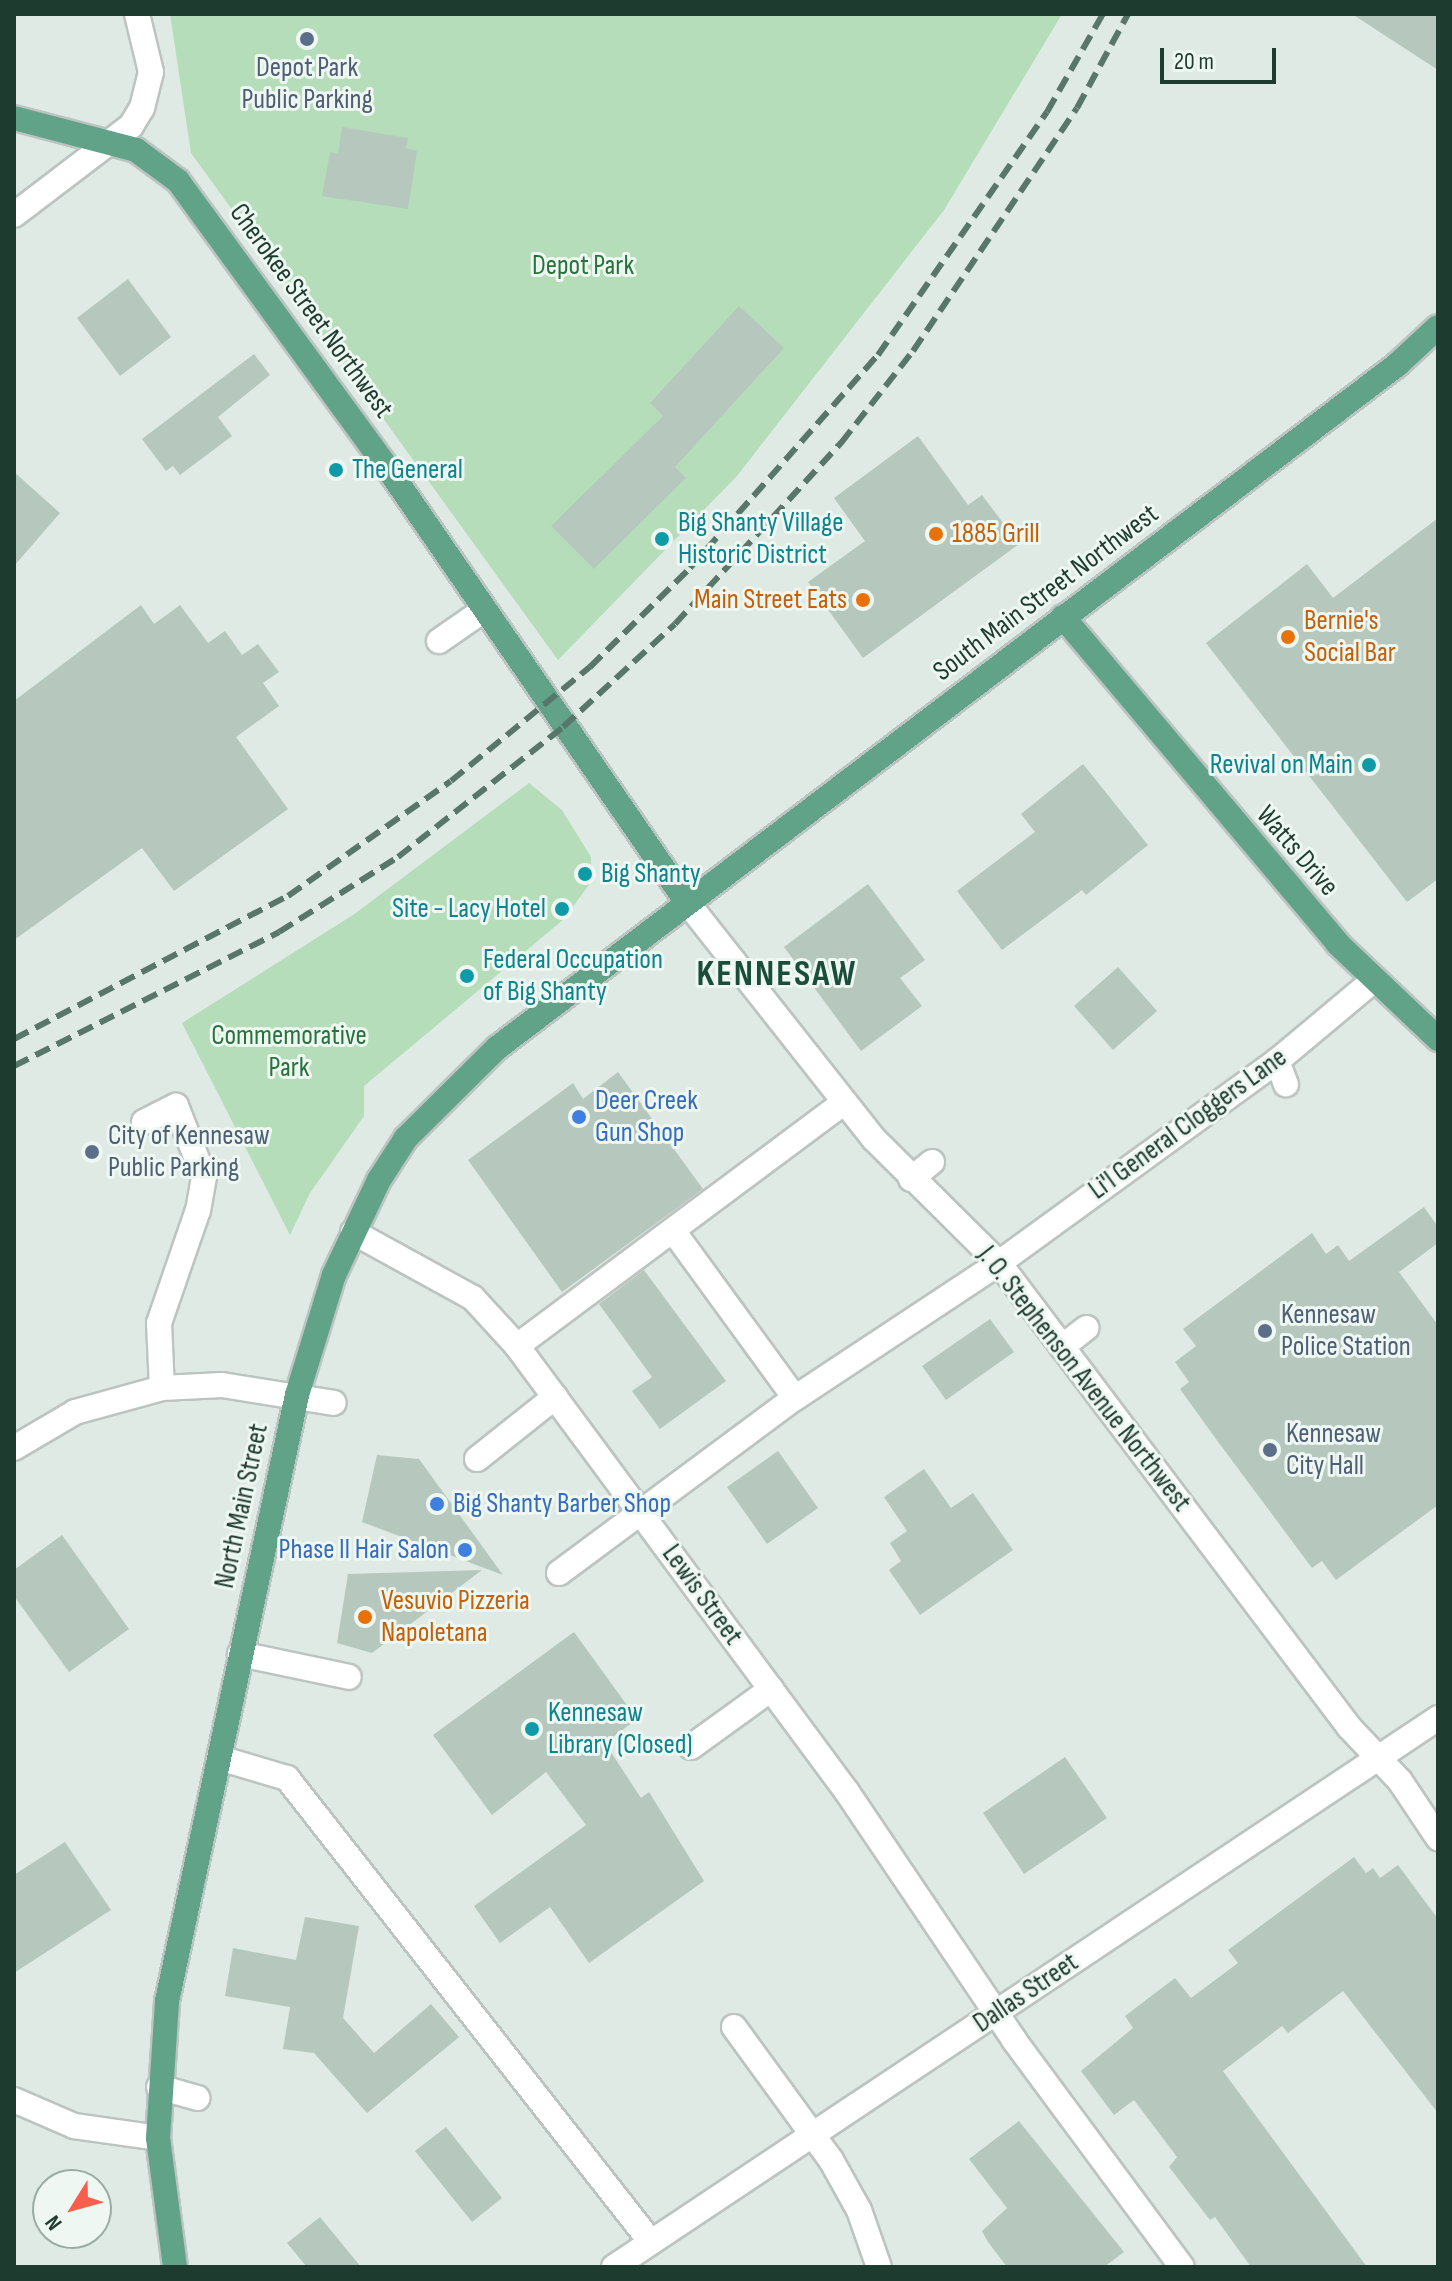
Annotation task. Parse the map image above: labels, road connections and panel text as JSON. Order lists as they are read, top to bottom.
{
  "streets": {
    "main road": [
      "Cherokee Street Northwest",
      "South Main Street Northwest",
      "Watts Drive",
      "North Main Street"
    ],
    "street": [
      "Li'l General Cloggers Lane",
      "J. O. Stephenson Avenue Northwest",
      "Lewis Street",
      "Dallas Street"
    ]
  },
  "crossings": [
    ["Cherokee Street Northwest", "South Main Street Northwest"],
    ["Cherokee Street Northwest", "J. O. Stephenson Avenue Northwest"],
    ["Cherokee Street Northwest", "North Main Street"],
    ["South Main Street Northwest", "Watts Drive"],
    ["South Main Street Northwest", "J. O. Stephenson Avenue Northwest"],
    ["South Main Street Northwest", "North Main Street"],
    ["Watts Drive", "Li'l General Cloggers Lane"],
    ["Li'l General Cloggers Lane", "J. O. Stephenson Avenue Northwest"],
    ["Li'l General Cloggers Lane", "Lewis Street"],
    ["J. O. Stephenson Avenue Northwest", "North Main Street"],
    ["J. O. Stephenson Avenue Northwest", "Dallas Street"],
    ["North Main Street", "Lewis Street"],
    ["Lewis Street", "Dallas Street"]
  ],
  "districts": ["KENNESAW"],
  "parks": ["Depot Park", "Commemorative Park"],
  "places": [
    "Depot Park Public Parking",
    "The General",
    "1885 Grill",
    "Big Shanty Village Historic District",
    "Main Street Eats",
    "Bernie's Social Bar",
    "Revival on Main",
    "Big Shanty",
    "Site - Lacy Hotel",
    "Federal Occupation of Big Shanty",
    "Deer Creek Gun Shop",
    "City of Kennesaw Public Parking",
    "Kennesaw Police Station",
    "Kennesaw City Hall",
    "Big Shanty Barber Shop",
    "Phase II Hair Salon",
    "Vesuvio Pizzeria Napoletana",
    "Kennesaw Library (Closed)"
  ],
  "scale_bar": "20 m",
  "north": "bottom left"
}
